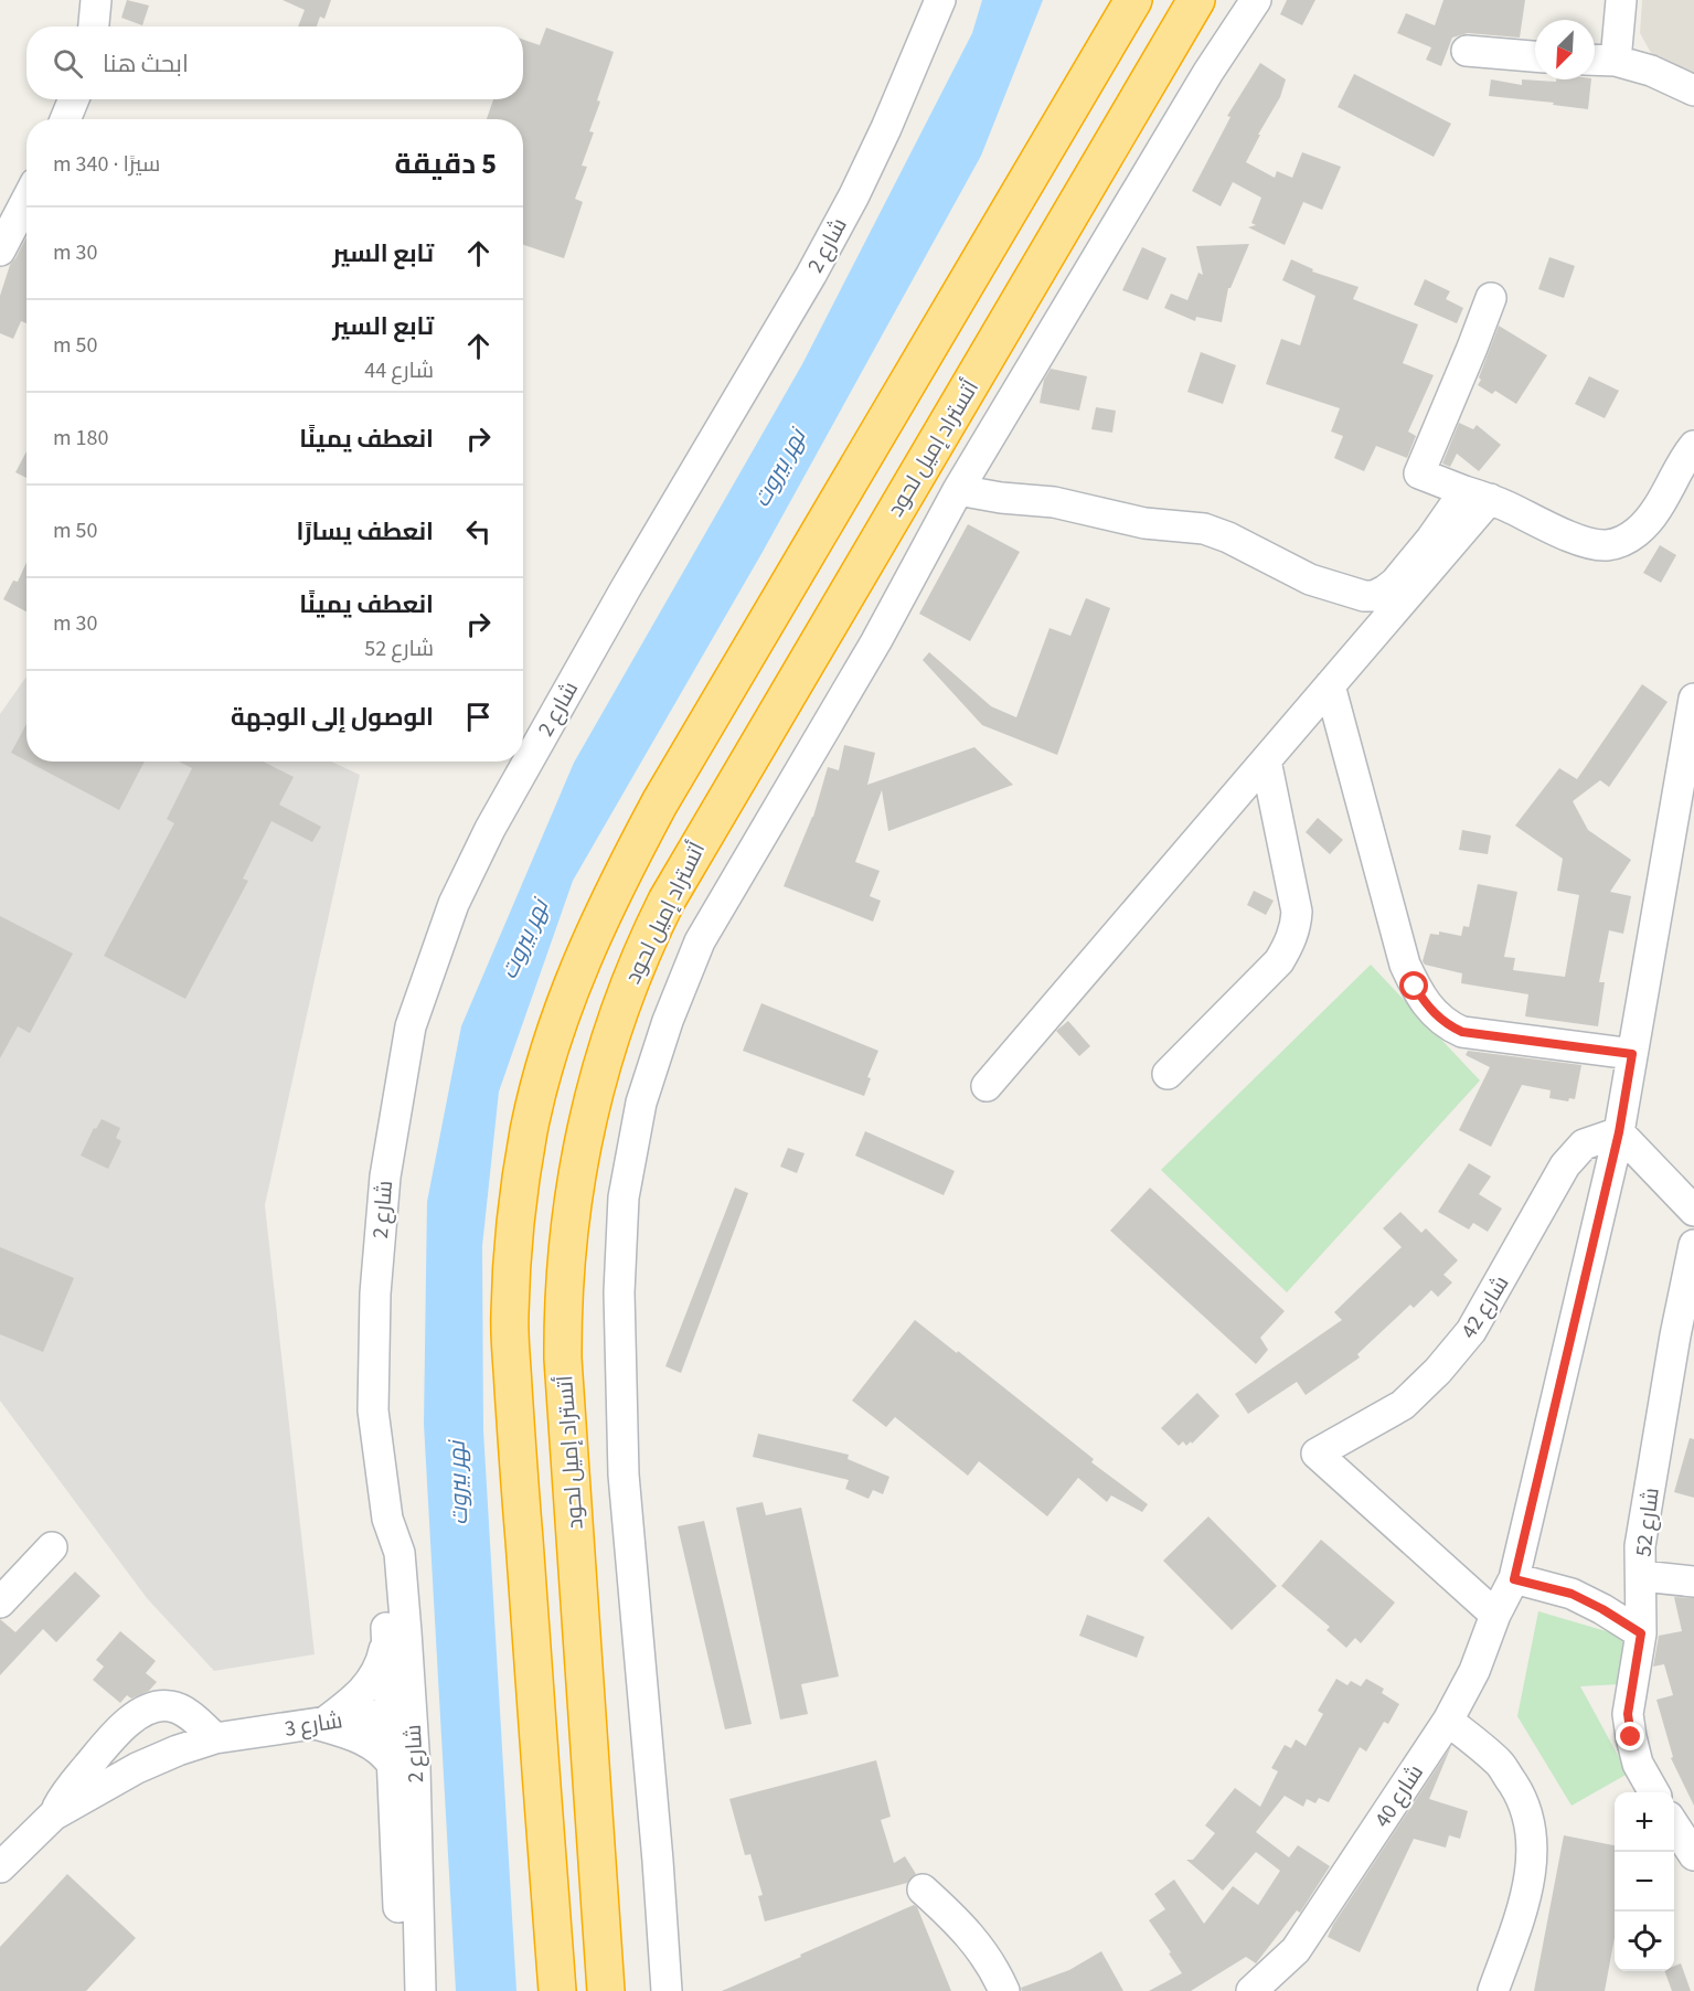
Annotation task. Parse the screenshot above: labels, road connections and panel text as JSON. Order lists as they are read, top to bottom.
{
  "streets": {
    "highway": ["أتستراد إميل لحود"],
    "street": [
      "شارع 2",
      "شارع 42",
      "شارع 52",
      "شارع 3",
      "شارع 40"
    ]
  },
  "crossings": [
    ["شارع 2", "شارع 3"],
    ["شارع 42", "شارع 40"]
  ],
  "water": ["نهر بيروت"],
  "north": "bottom left",
  "page": {
    "search": "ابحث هنا",
    "heading": ["5 دقيقة", "سيرًا · 340 m"],
    "list": [
      ["تابع السير", "30 m"],
      ["تابع السير", "شارع 44", "50 m"],
      ["انعطف يمينًا", "180 m"],
      ["انعطف يسارًا", "50 m"],
      ["انعطف يمينًا", "شارع 52", "30 m"],
      "الوصول إلى الوجهة"
    ],
    "map_buttons": ["+", "−"]
  }
}
